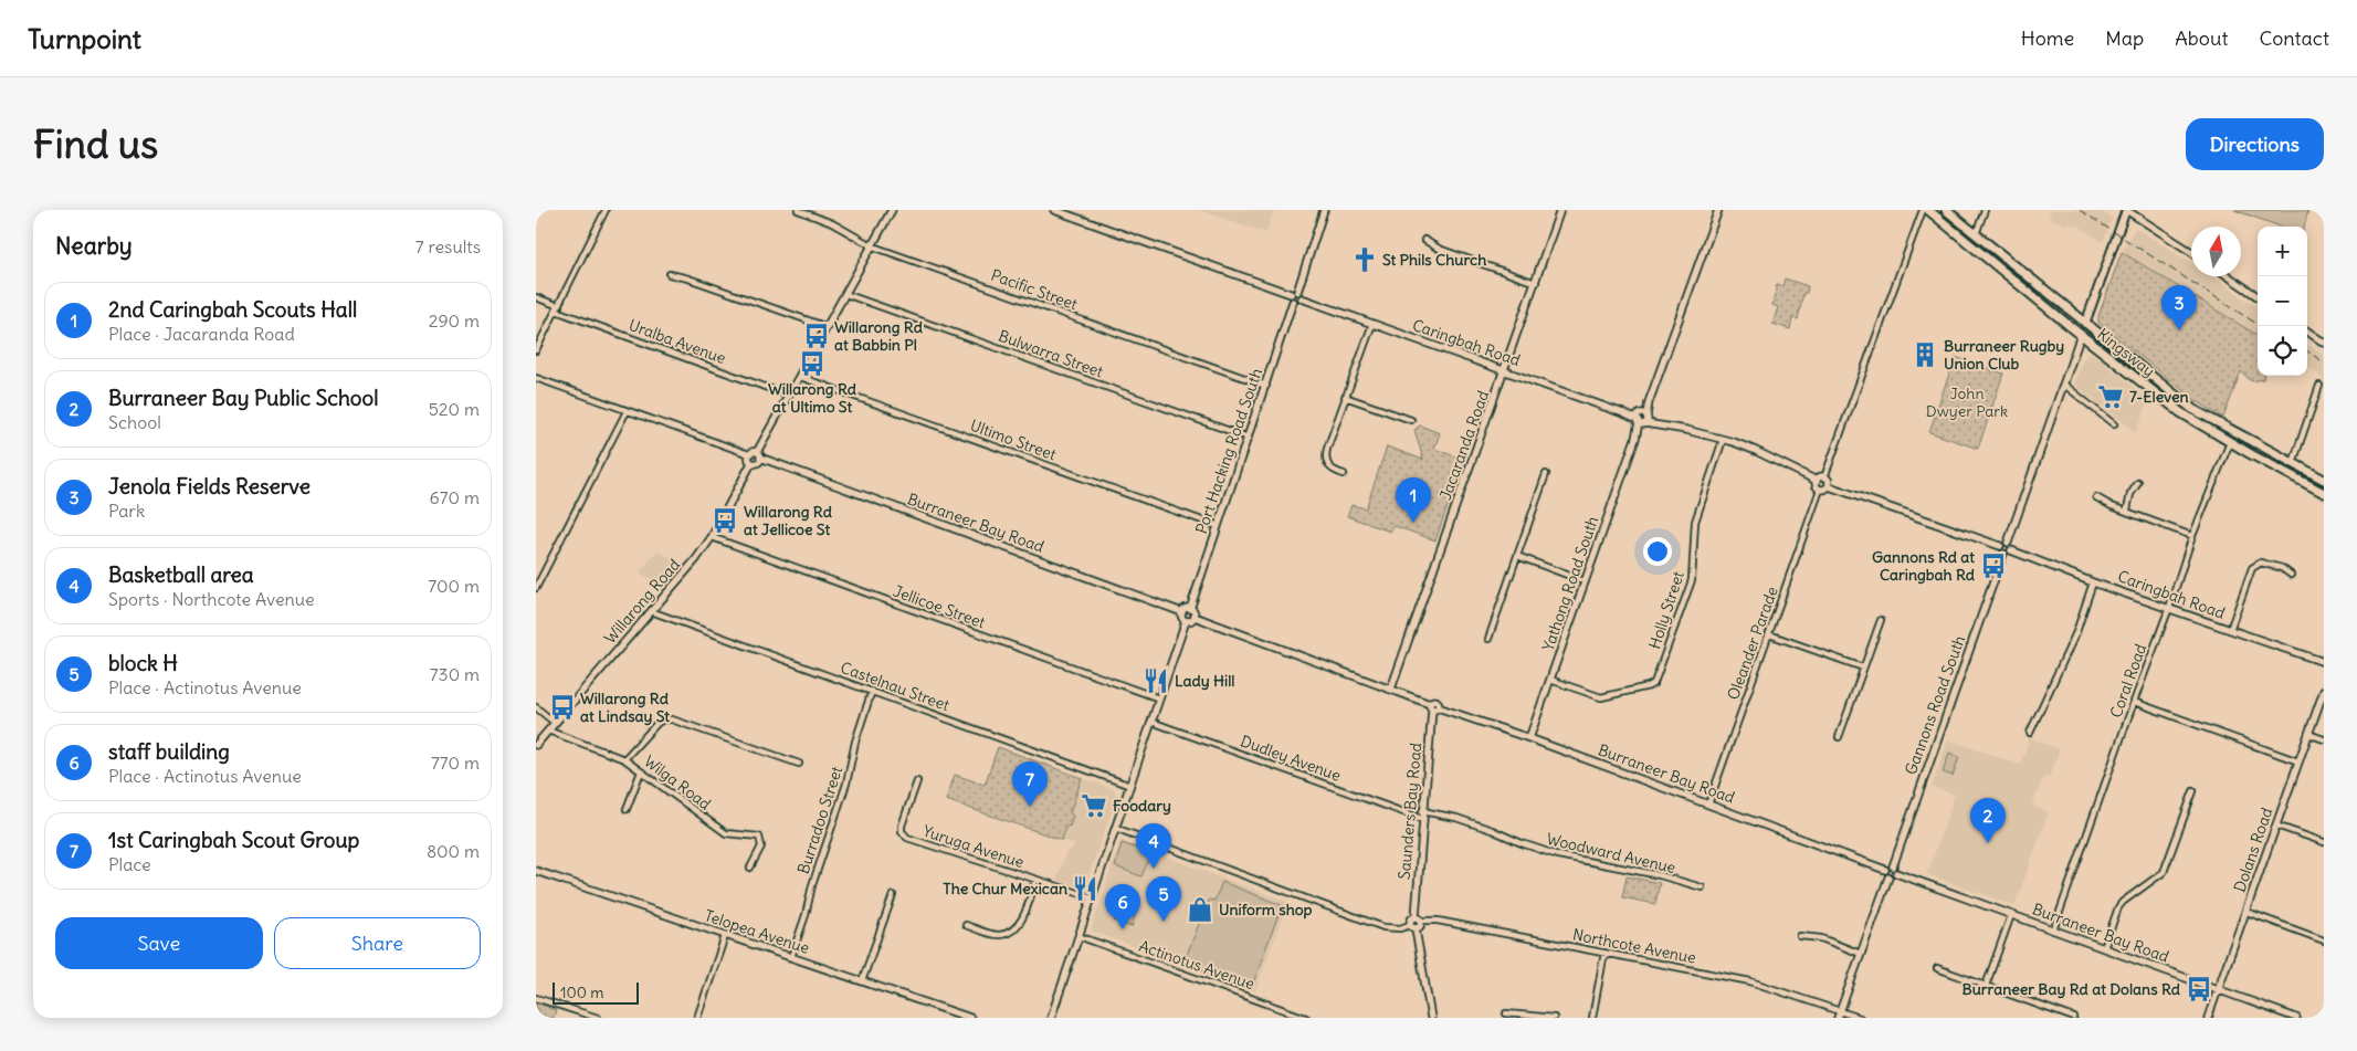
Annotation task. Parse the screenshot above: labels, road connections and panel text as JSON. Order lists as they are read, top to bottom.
{
  "streets": {
    "main road": ["Kingsway"],
    "street": [
      "Pacific Street",
      "Uralba Avenue",
      "Caringbah Road",
      "Bulwarra Street",
      "Ultimo Street",
      "Jacaranda Road",
      "Port Hacking Road South",
      "Burraneer Bay Road",
      "Yathong Road South",
      "Willarong Road",
      "Jellicoe Street",
      "Holly Street",
      "Oleander Parade",
      "Coral Road",
      "Castelnau Street",
      "Gannons Road South",
      "Dudley Avenue",
      "Wilga Road",
      "Saunders Bay Road",
      "Burradoo Street",
      "Yuruga Avenue",
      "Dolans Road",
      "Woodward Avenue",
      "Telopea Avenue",
      "Northcote Avenue",
      "Actinotus Avenue"
    ]
  },
  "crossings": [
    ["Pacific Street", "Port Hacking Road South"],
    ["Caringbah Road", "Jacaranda Road"],
    ["Caringbah Road", "Port Hacking Road South"],
    ["Caringbah Road", "Yathong Road South"],
    ["Caringbah Road", "Holly Street"],
    ["Caringbah Road", "Oleander Parade"],
    ["Caringbah Road", "Coral Road"],
    ["Caringbah Road", "Gannons Road South"],
    ["Kingsway", "Coral Road"],
    ["Bulwarra Street", "Port Hacking Road South"],
    ["Ultimo Street", "Port Hacking Road South"],
    ["Jacaranda Road", "Burraneer Bay Road"],
    ["Port Hacking Road South", "Burraneer Bay Road"],
    ["Burraneer Bay Road", "Yathong Road South"],
    ["Burraneer Bay Road", "Oleander Parade"],
    ["Burraneer Bay Road", "Coral Road"],
    ["Burraneer Bay Road", "Gannons Road South"],
    ["Burraneer Bay Road", "Saunders Bay Road"],
    ["Burraneer Bay Road", "Dolans Road"],
    ["Yathong Road South", "Holly Street"],
    ["Willarong Road", "Jellicoe Street"],
    ["Willarong Road", "Castelnau Street"],
    ["Willarong Road", "Wilga Road"],
    ["Castelnau Street", "Burradoo Street"],
    ["Dudley Avenue", "Saunders Bay Road"],
    ["Dudley Avenue", "Woodward Avenue"],
    ["Saunders Bay Road", "Woodward Avenue"],
    ["Saunders Bay Road", "Northcote Avenue"],
    ["Burradoo Street", "Telopea Avenue"]
  ],
  "parks": ["John Dwyer Park"],
  "places": {
    "church": ["St Phils Church"],
    "bus stop": [
      "Willarong Rd at Babbin Pl",
      "Willarong Rd at Ultimo St",
      "Willarong Rd at Jellicoe St",
      "Gannons Rd at Caringbah Rd",
      "Willarong Rd at Lindsay St",
      "Burraneer Bay Rd at Dolans Rd"
    ],
    "building": ["Burraneer Rugby Union Club"],
    "supermarket": ["7-Eleven", "Foodary"],
    "restaurant": ["Lady Hill", "The Chur Mexican"],
    "shop": ["Uniform shop"]
  },
  "scale_bar": "100 m",
  "north": "top",
  "page": {
    "header": "Turnpoint",
    "nav": [
      "Home",
      "Map",
      "About",
      "Contact"
    ],
    "buttons": [
      "Directions",
      ["Save", "Share"]
    ],
    "title": "Find us",
    "heading": ["Nearby", "7 results"],
    "map_buttons": ["+", "−"],
    "list": [
      {
        "mark": "1",
        "name": "2nd Caringbah Scouts Hall",
        "note": "Place · Jacaranda Road",
        "value": "290 m"
      },
      {
        "mark": "2",
        "name": "Burraneer Bay Public School",
        "note": "School",
        "value": "520 m"
      },
      {
        "mark": "3",
        "name": "Jenola Fields Reserve",
        "note": "Park",
        "value": "670 m"
      },
      {
        "mark": "4",
        "name": "Basketball area",
        "note": "Sports · Northcote Avenue",
        "value": "700 m"
      },
      {
        "mark": "5",
        "name": "block H",
        "note": "Place · Actinotus Avenue",
        "value": "730 m"
      },
      {
        "mark": "6",
        "name": "staff building",
        "note": "Place · Actinotus Avenue",
        "value": "770 m"
      },
      {
        "mark": "7",
        "name": "1st Caringbah Scout Group",
        "note": "Place",
        "value": "800 m"
      }
    ],
    "pins": [
      "3",
      "1",
      "7",
      "2",
      "4",
      "5",
      "6"
    ],
    "scale": "100 m"
  }
}
